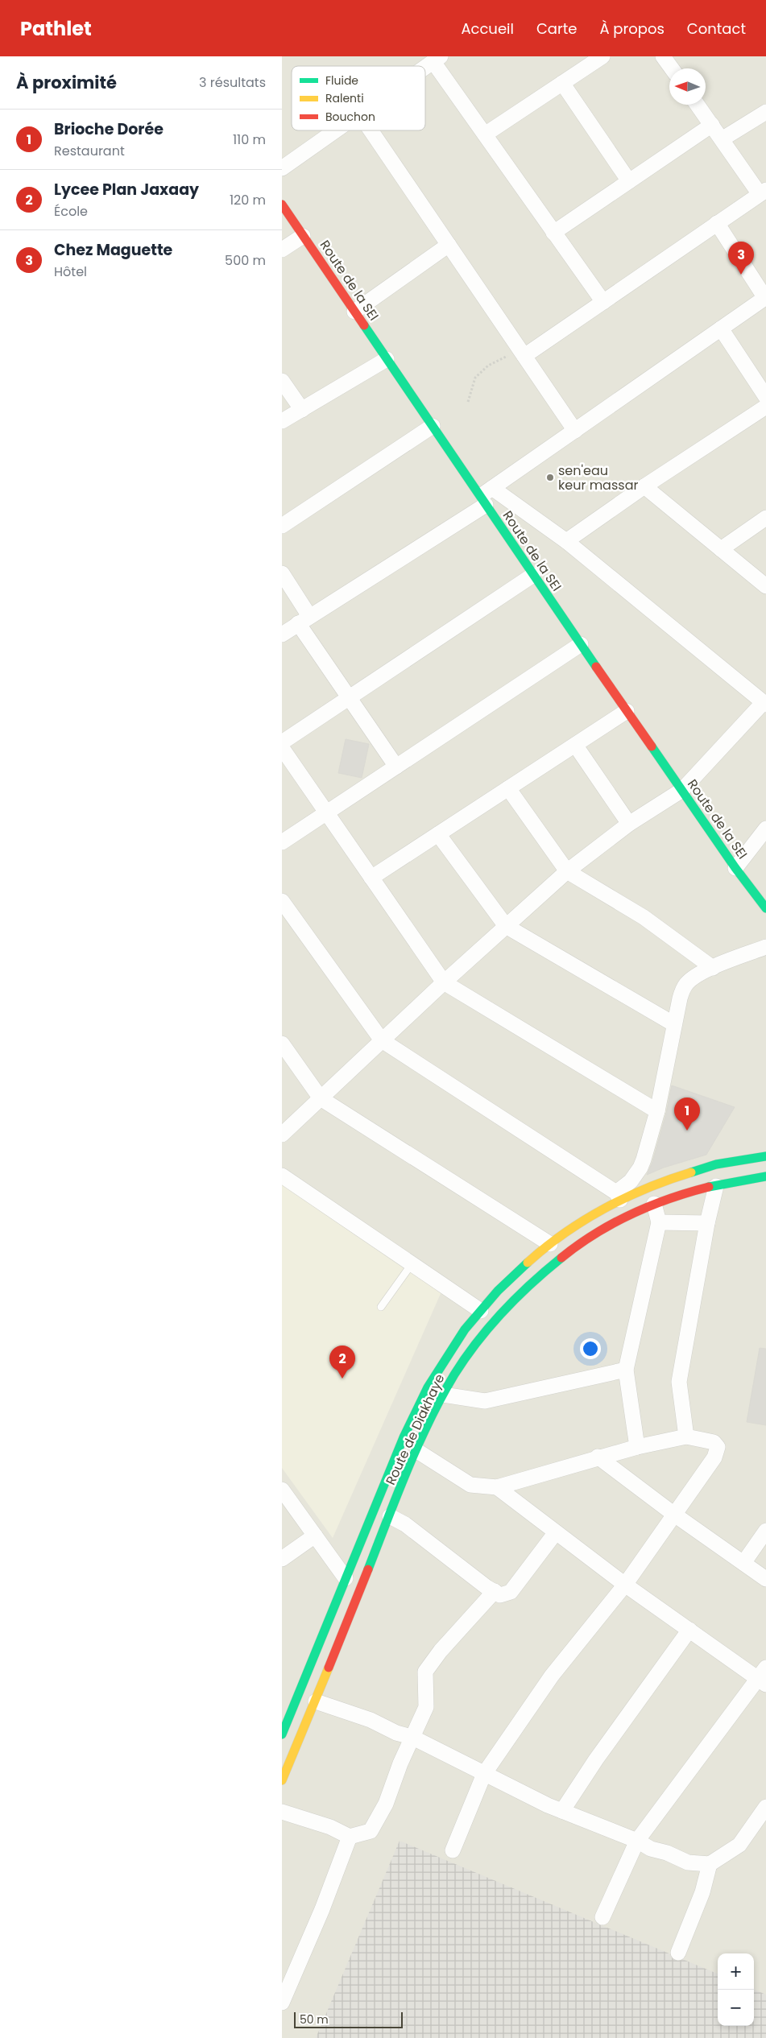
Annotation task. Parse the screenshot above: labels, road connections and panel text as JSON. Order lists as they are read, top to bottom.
{
  "streets": {
    "main road": ["Route de la SEI", "Route de Diakhaye"]
  },
  "places": ["sen'eau keur massar"],
  "legend": ["Fluide", "Ralenti", "Bouchon"],
  "scale_bar": "50 m",
  "north": "left",
  "page": {
    "header": "Pathlet",
    "nav": [
      "Accueil",
      "Carte",
      "À propos",
      "Contact"
    ],
    "heading": ["À proximité", "3 résultats"],
    "list": [
      {
        "mark": "1",
        "name": "Brioche Dorée",
        "note": "Restaurant",
        "value": "110 m"
      },
      {
        "mark": "2",
        "name": "Lycee Plan Jaxaay",
        "note": "École",
        "value": "120 m"
      },
      {
        "mark": "3",
        "name": "Chez Maguette",
        "note": "Hôtel",
        "value": "500 m"
      }
    ],
    "pins": ["3", "1", "2"],
    "map_buttons": ["+", "−"],
    "scale": "50 m"
  }
}
